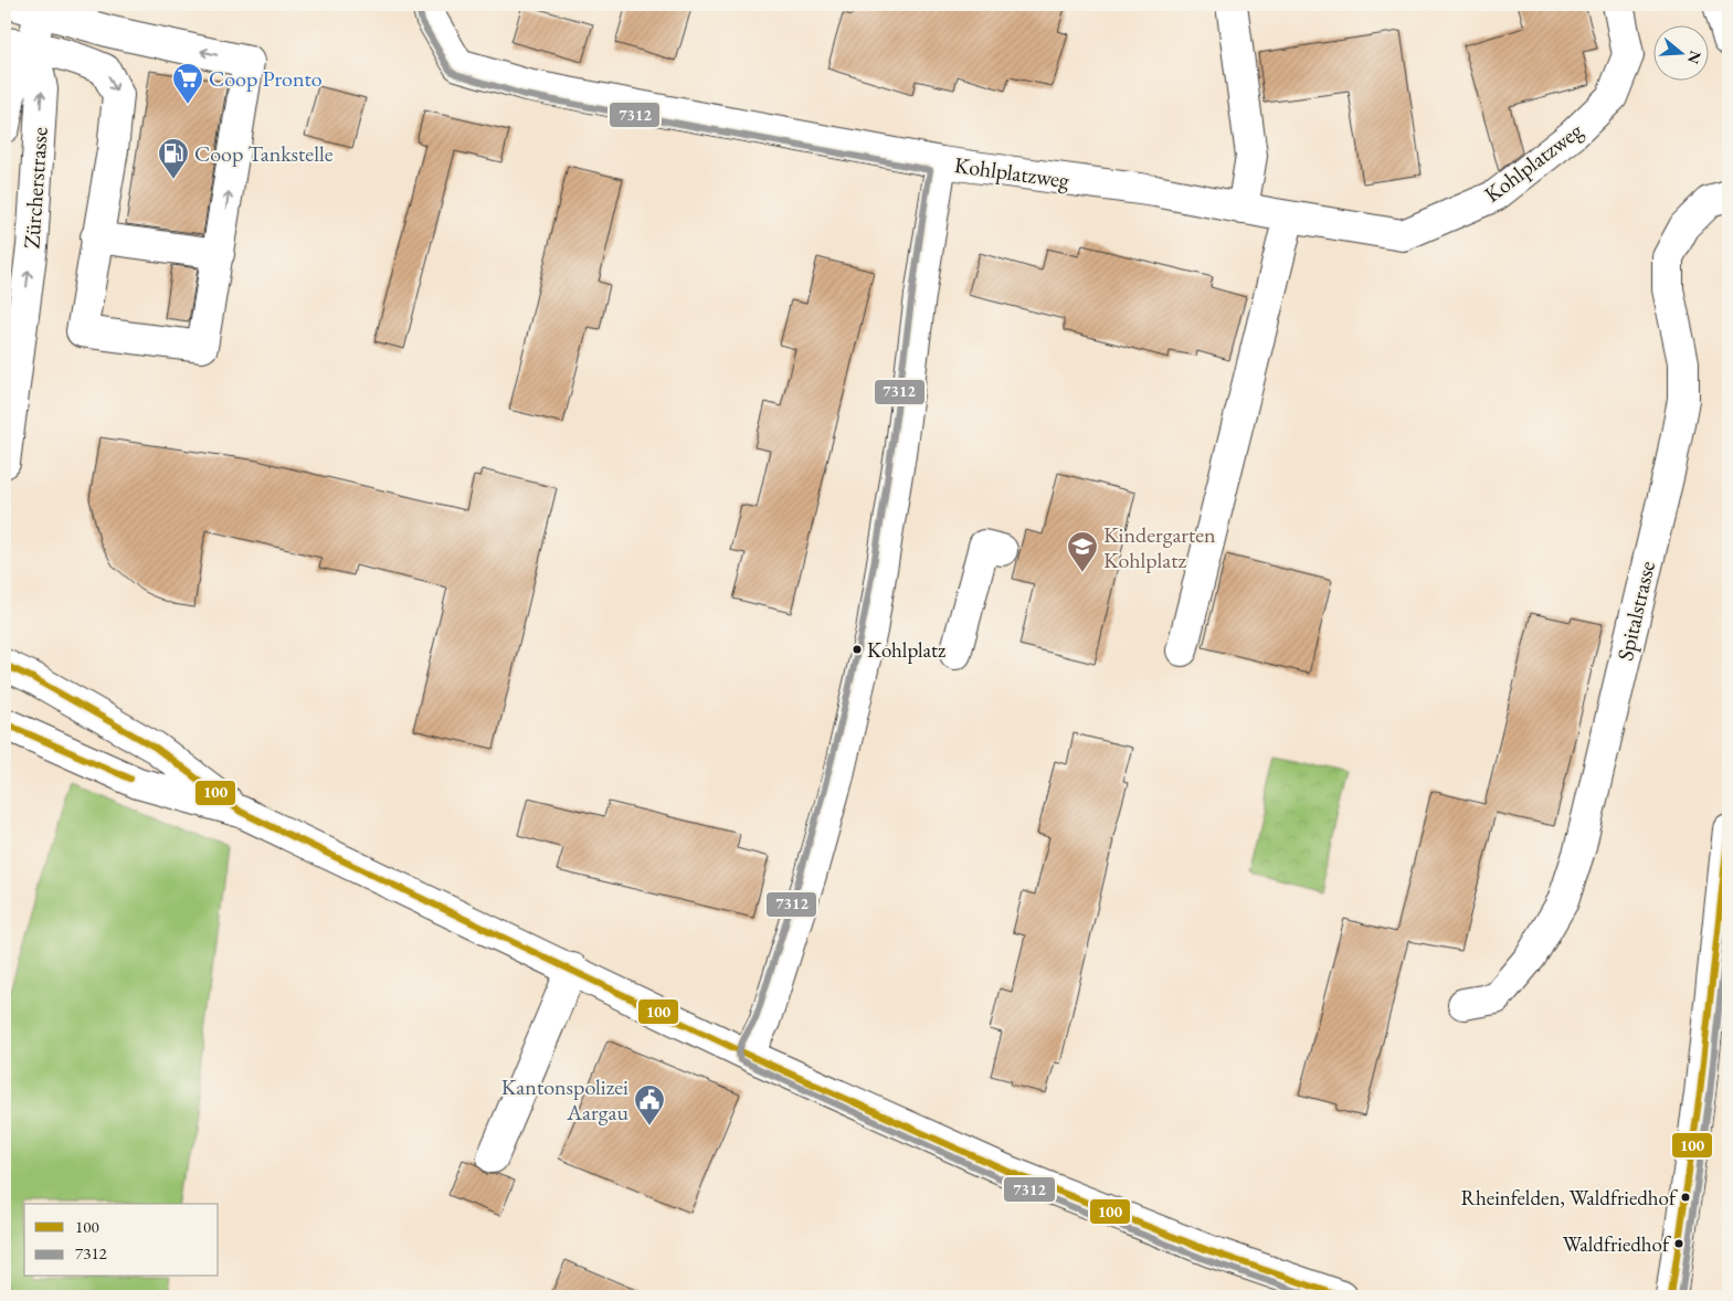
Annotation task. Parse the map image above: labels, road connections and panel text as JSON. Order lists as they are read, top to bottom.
{
  "streets": {
    "street": ["Kohlplatzweg", "Zürcherstrasse", "Spitalstrasse"]
  },
  "one_way": ["Zürcherstrasse"],
  "places": {
    "supermarket": ["Coop Pronto"],
    "fuel station": ["Coop Tankstelle"],
    "school or university": ["Kindergarten Kohlplatz"],
    "other": ["Kohlplatz", "Rheinfelden, Waldfriedhof", "Waldfriedhof"],
    "public building": ["Kantonspolizei Aargau"]
  },
  "lines": ["transit line 7312", "transit line 100"],
  "legend": ["100", "7312"],
  "north": "right"
}
